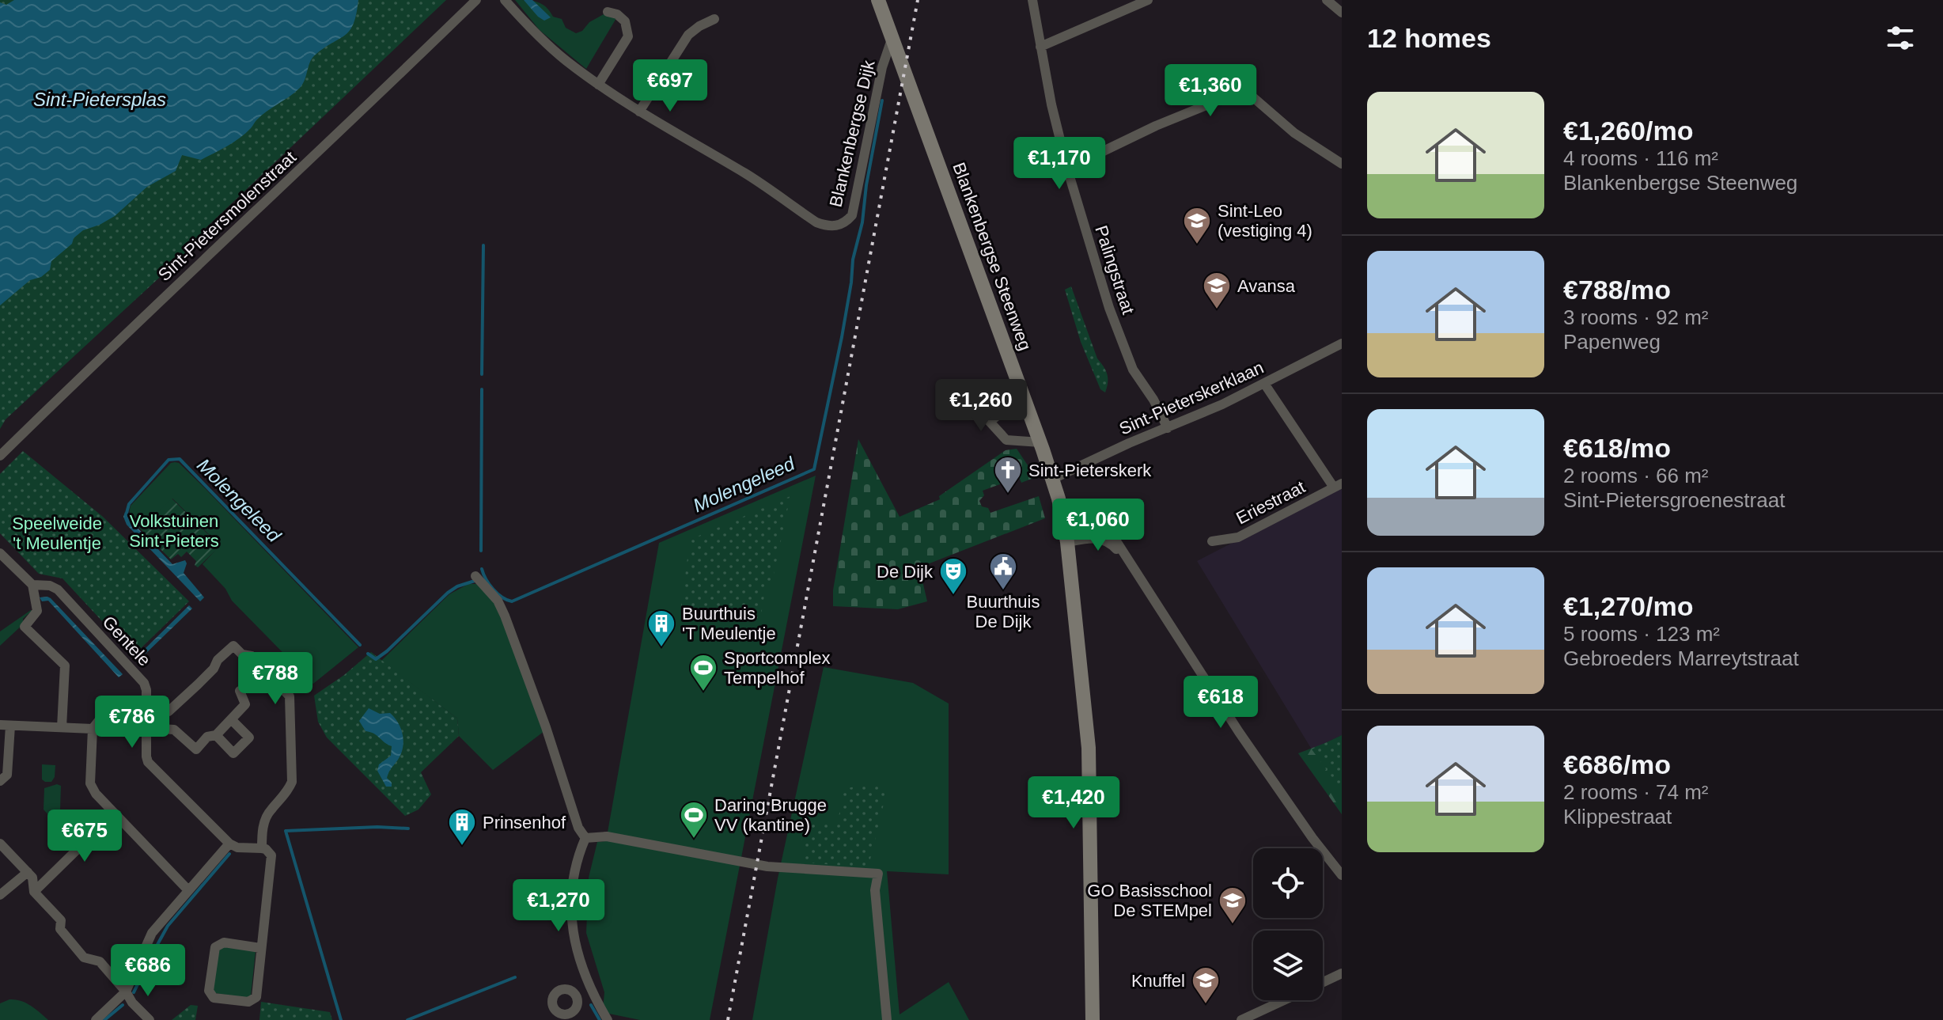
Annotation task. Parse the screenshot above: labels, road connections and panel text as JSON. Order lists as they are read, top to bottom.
{
  "streets": {
    "main road": ["Blankenbergse Steenweg"],
    "street": [
      "Blankenbergse Dijk",
      "Sint-Pietersmolenstraat",
      "Palingstraat",
      "Sint-Pieterskerklaan",
      "Eriestraat",
      "Gentele"
    ]
  },
  "crossings": [
    ["Blankenbergse Dijk", "Blankenbergse Steenweg"],
    ["Blankenbergse Steenweg", "Sint-Pieterskerklaan"],
    ["Palingstraat", "Sint-Pieterskerklaan"]
  ],
  "water": ["Sint-Pietersplas", "Molengeleed"],
  "parks": ["Volkstuinen Sint-Pieters", "Speelweide 't Meulentje"],
  "places": {
    "school or university": [
      "Sint-Leo (vestiging 4)",
      "Avansa",
      "GO Basisschool De STEMpel",
      "Knuffel"
    ],
    "church": ["Sint-Pieterskerk"],
    "public building": ["Buurthuis De Dijk"],
    "theatre": ["De Dijk"],
    "building": ["Buurthuis 'T Meulentje", "Prinsenhof"],
    "sports": ["Sportcomplex Tempelhof", "Daring Brugge VV (kantine)"]
  },
  "page": {
    "heading": "12 homes",
    "price": [
      "€697",
      "€1,360",
      "€1,170",
      "€1,260",
      "€1,060",
      "€788",
      "€618",
      "€786",
      "€1,420",
      "€675",
      "€1,270",
      "€686"
    ],
    "list": [
      {
        "name": "€1,260/mo",
        "note": "4 rooms · 116 m² · Blankenbergse Steenweg"
      },
      {
        "name": "€788/mo",
        "note": "3 rooms · 92 m² · Papenweg"
      },
      {
        "name": "€618/mo",
        "note": "2 rooms · 66 m² · Sint-Pietersgroenestraat"
      },
      {
        "name": "€1,270/mo",
        "note": "5 rooms · 123 m² · Gebroeders Marreytstraat"
      },
      {
        "name": "€686/mo",
        "note": "2 rooms · 74 m² · Klippestraat"
      }
    ]
  }
}
